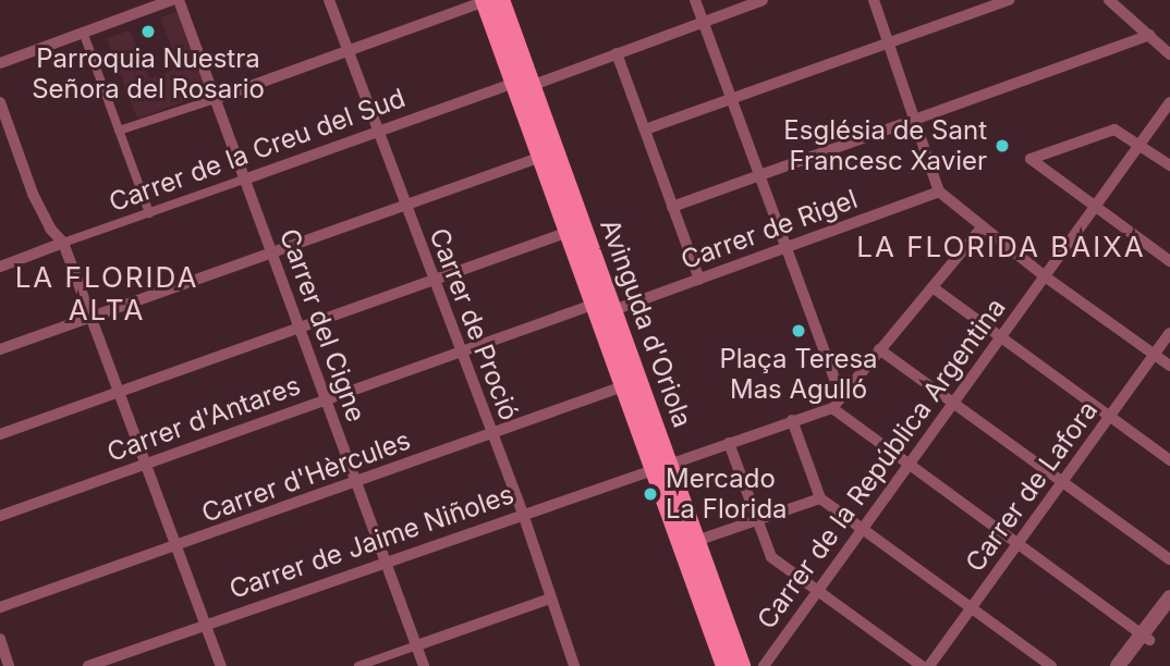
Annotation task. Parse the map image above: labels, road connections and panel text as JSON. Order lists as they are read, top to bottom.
{
  "streets": {
    "main road": ["Avinguda d'Oriola"],
    "street": [
      "Carrer de la Creu del Sud",
      "Carrer de Rigel",
      "Carrer de Proció",
      "Carrer del Cigne",
      "Carrer d'Antares",
      "Carrer de la República Argentina",
      "Carrer d'Hèrcules",
      "Carrer de Lafora",
      "Carrer de Jaime Niñoles"
    ]
  },
  "crossings": [
    ["Carrer de la Creu del Sud", "Avinguda d'Oriola"],
    ["Carrer de la Creu del Sud", "Carrer de Proció"],
    ["Carrer de la Creu del Sud", "Carrer del Cigne"],
    ["Carrer de Rigel", "Avinguda d'Oriola"],
    ["Carrer de Rigel", "Carrer d'Antares"],
    ["Avinguda d'Oriola", "Carrer d'Antares"],
    ["Avinguda d'Oriola", "Carrer d'Hèrcules"],
    ["Avinguda d'Oriola", "Carrer de Jaime Niñoles"],
    ["Carrer de Proció", "Carrer d'Antares"],
    ["Carrer de Proció", "Carrer d'Hèrcules"],
    ["Carrer de Proció", "Carrer de Jaime Niñoles"],
    ["Carrer del Cigne", "Carrer d'Antares"],
    ["Carrer del Cigne", "Carrer d'Hèrcules"],
    ["Carrer del Cigne", "Carrer de Jaime Niñoles"]
  ],
  "districts": ["LA FLORIDA BAIXA", "LA FLORIDA ALTA"],
  "places": [
    "Parroquia Nuestra Señora del Rosario",
    "Església de Sant Francesc Xavier",
    "Plaça Teresa Mas Agulló",
    "Mercado La Florida"
  ]
}
